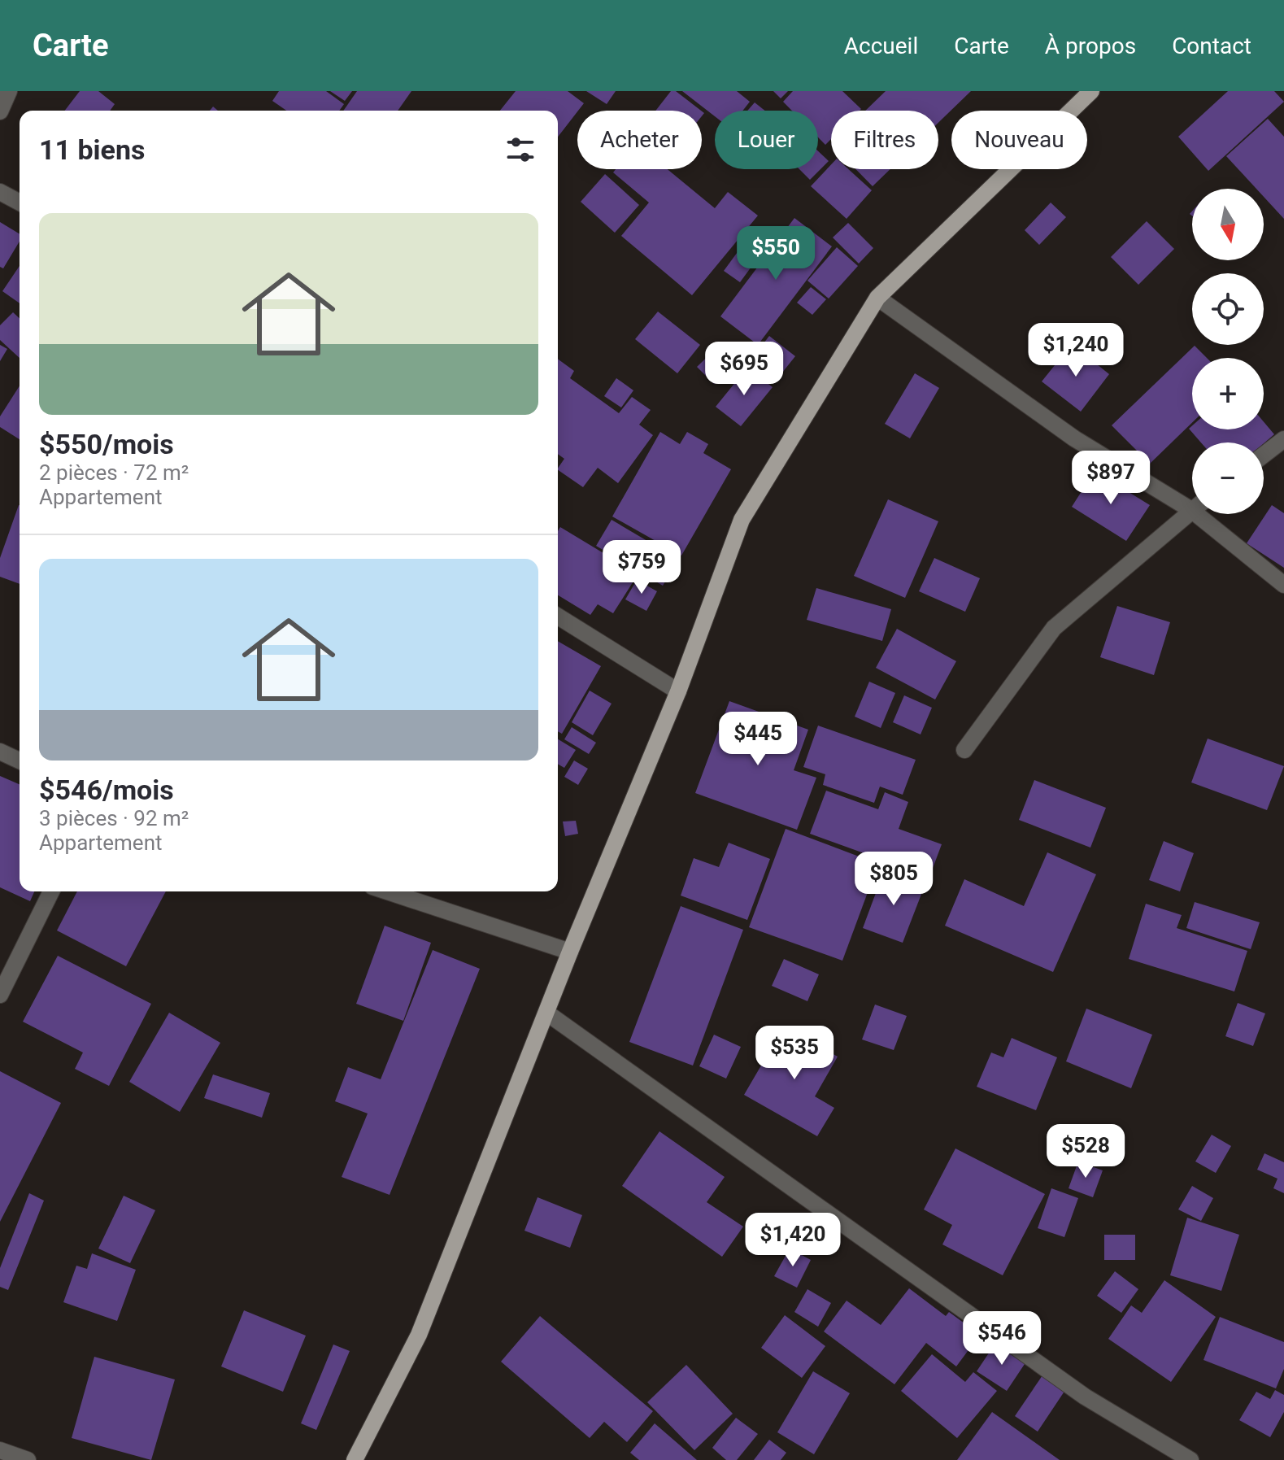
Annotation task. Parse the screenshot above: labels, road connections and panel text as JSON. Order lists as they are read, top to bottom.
{
  "north": "bottom",
  "page": {
    "header": "Carte",
    "nav": [
      "Accueil",
      "Carte",
      "À propos",
      "Contact"
    ],
    "chip": [
      "Acheter",
      "Louer",
      "Filtres",
      "Nouveau"
    ],
    "heading": "11 biens",
    "map_buttons": ["+", "−"],
    "list": [
      {
        "name": "$550/mois",
        "note": "2 pièces · 72 m² · Appartement"
      },
      {
        "name": "$546/mois",
        "note": "3 pièces · 92 m² · Appartement"
      }
    ],
    "price": [
      "$550",
      "$1,240",
      "$695",
      "$897",
      "$759",
      "$445",
      "$805",
      "$535",
      "$528",
      "$1,420",
      "$546"
    ]
  }
}
